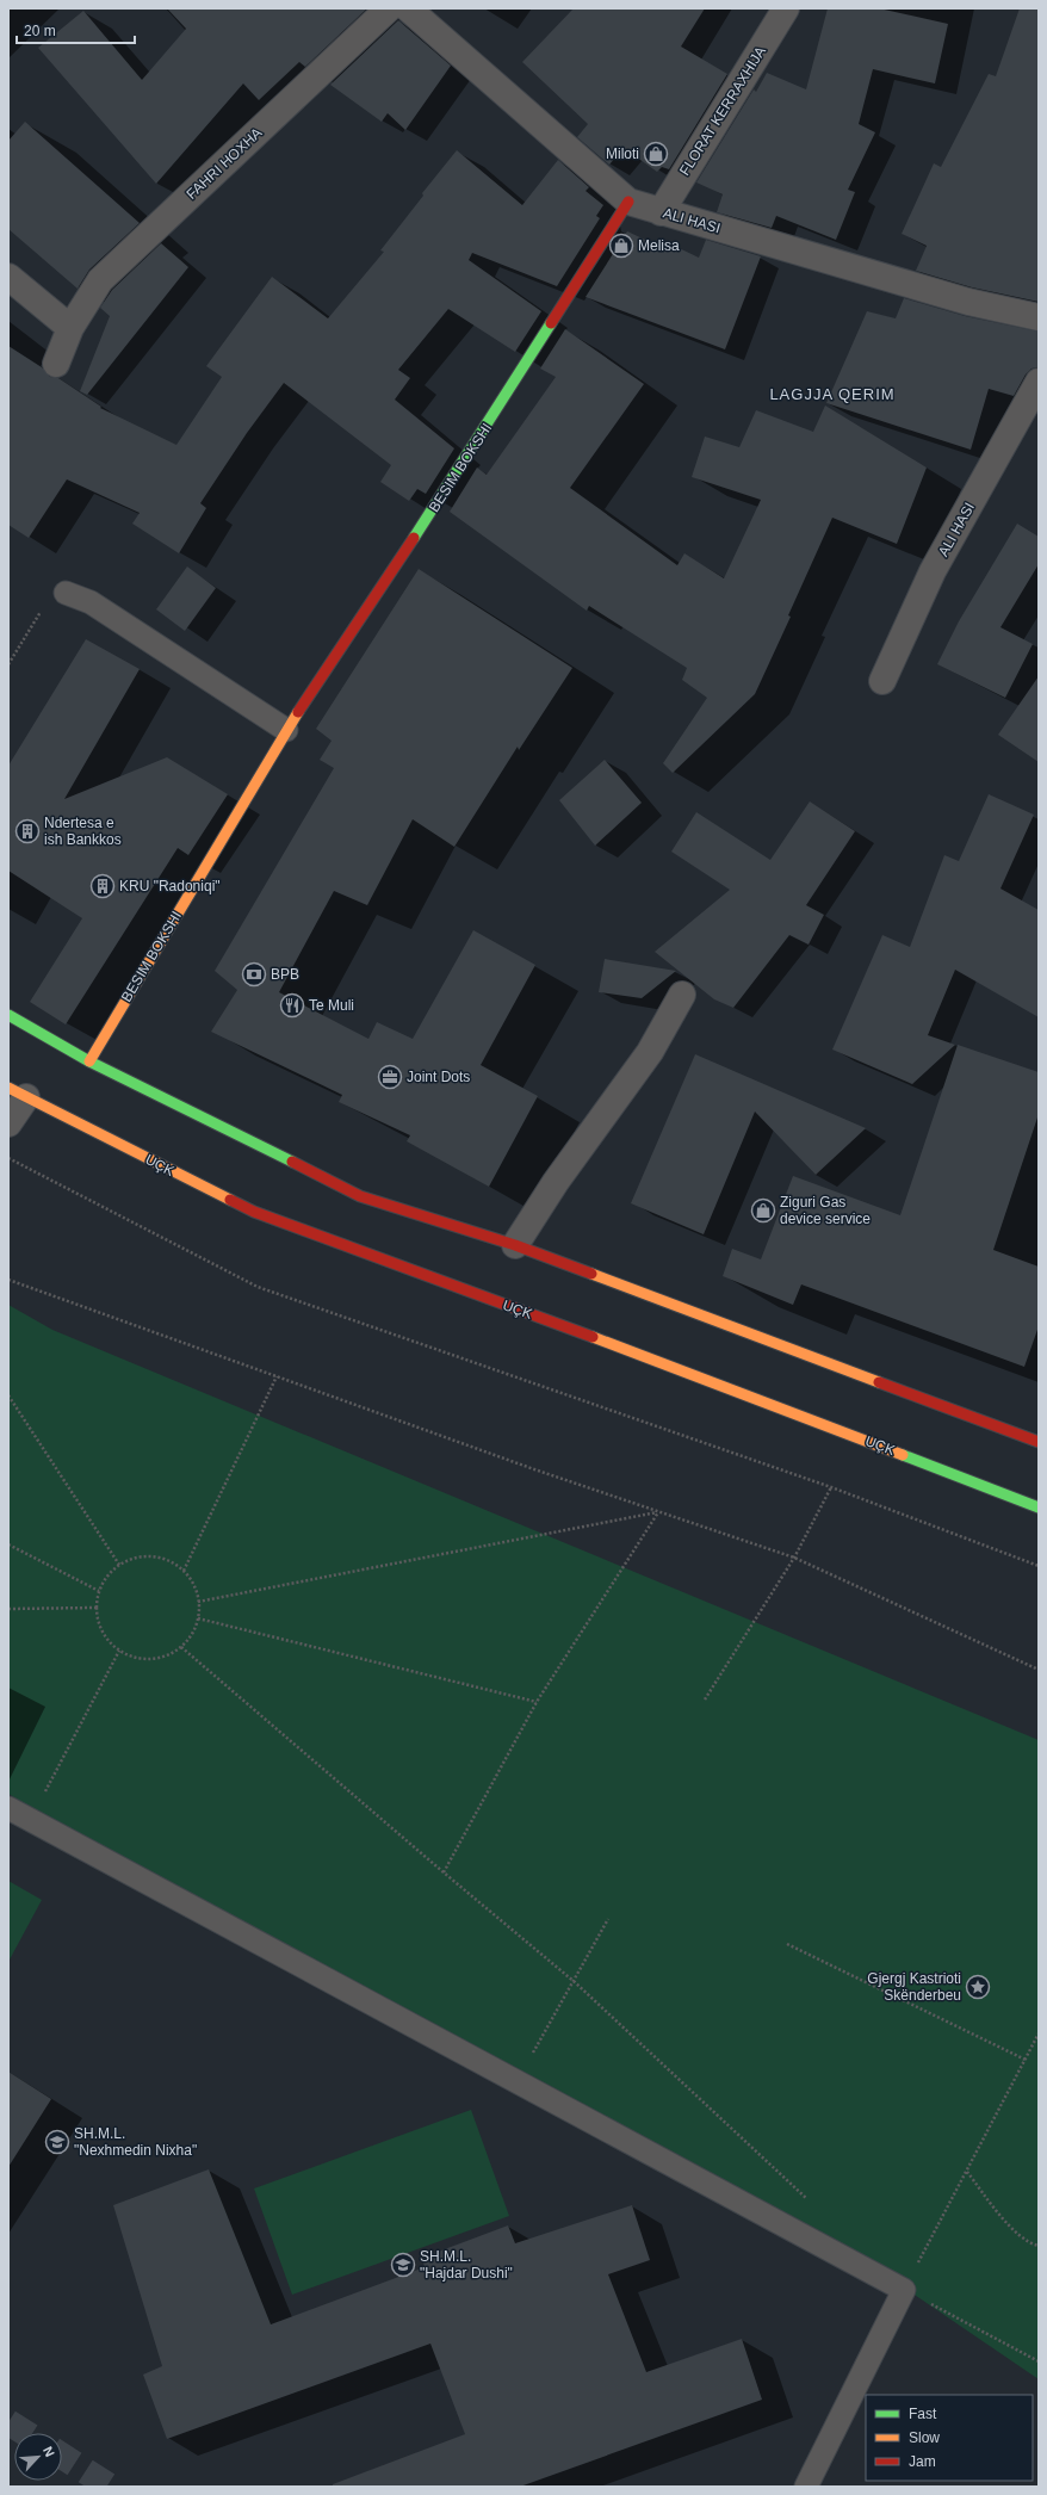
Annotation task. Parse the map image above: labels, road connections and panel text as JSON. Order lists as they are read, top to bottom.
{
  "streets": {
    "street": [
      "FLORAT KERRAXHIJA",
      "FAHRI HOXHA",
      "ALI HASI",
      "BESIM BOKSHI",
      "UÇK"
    ]
  },
  "crossings": [
    ["FLORAT KERRAXHIJA", "ALI HASI"],
    ["ALI HASI", "BESIM BOKSHI"]
  ],
  "districts": ["LAGJJA QERIM"],
  "places": {
    "shop": ["Miloti", "Melisa", "Ziguri Gas device service"],
    "building": ["Ndertesa e ish Bankkos", "KRU \"Radoniqi\""],
    "bank": ["BPB"],
    "restaurant": ["Te Muli"],
    "office": ["Joint Dots"],
    "place": ["Gjergj Kastrioti Skënderbeu"],
    "school or university": ["SH.M.L. \"Nexhmedin Nixha\"", "SH.M.L. \"Hajdar Dushi\""]
  },
  "legend": ["Fast", "Slow", "Jam"],
  "scale_bar": "20 m",
  "north": "top right"
}
